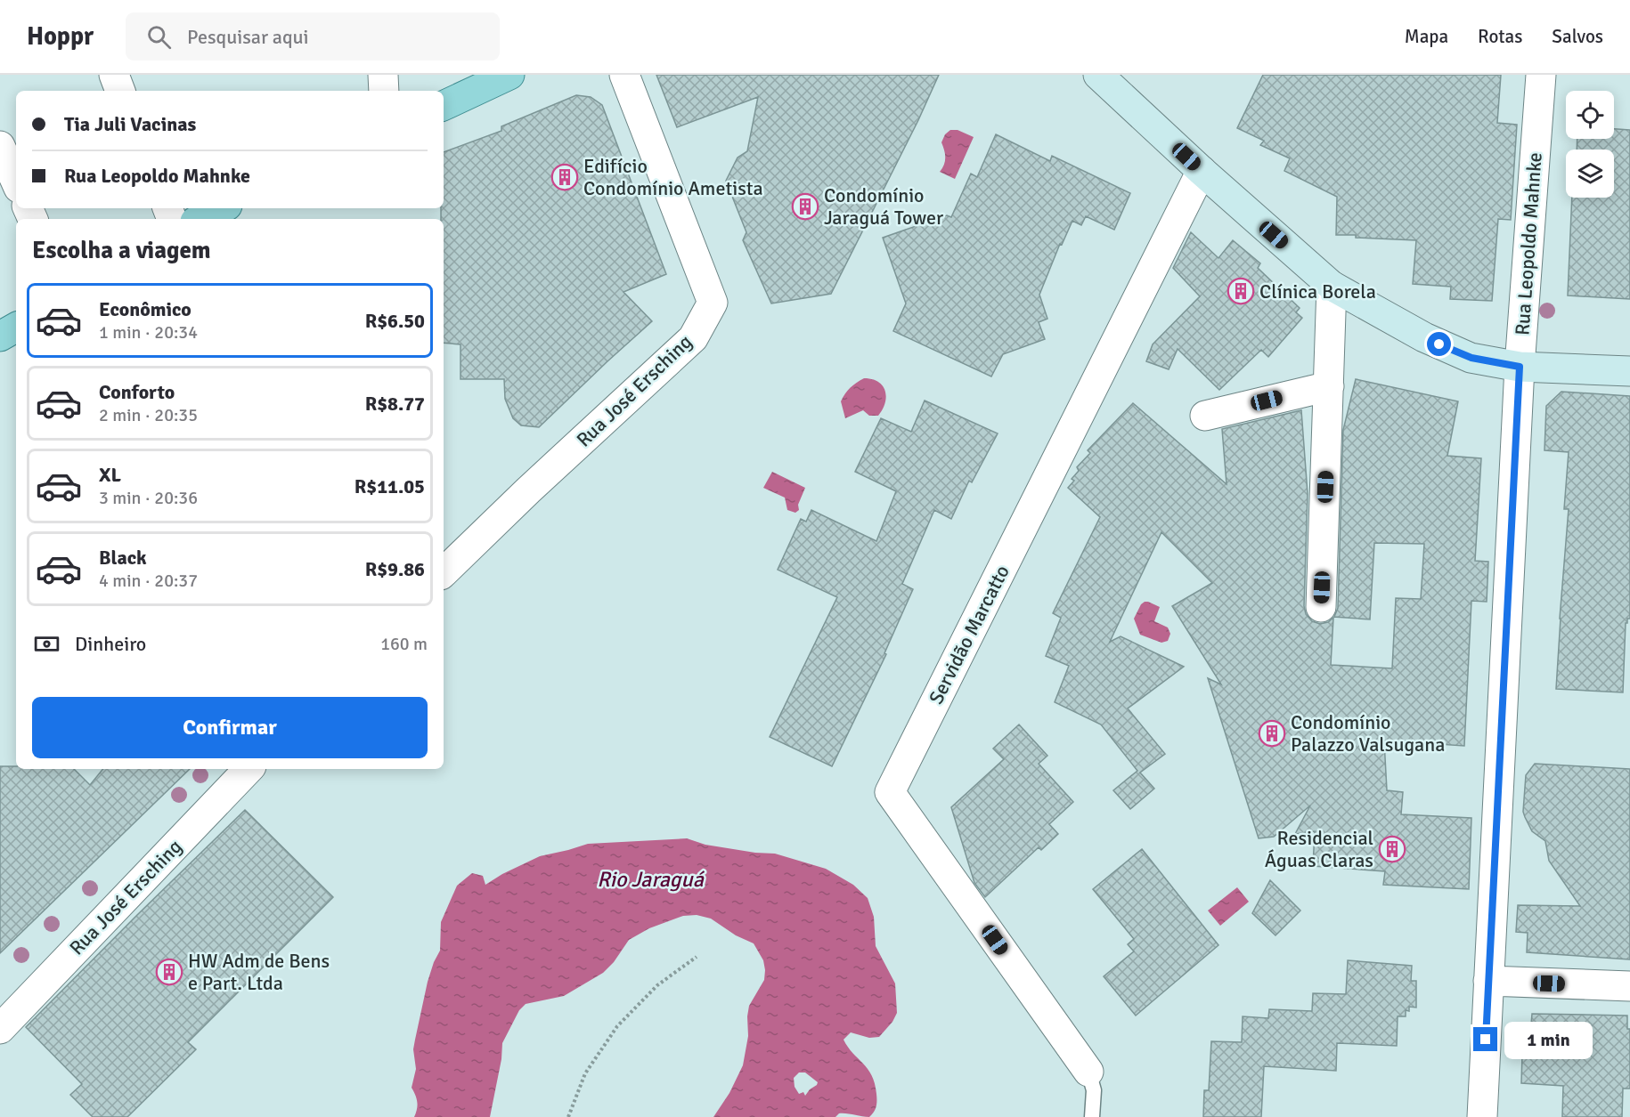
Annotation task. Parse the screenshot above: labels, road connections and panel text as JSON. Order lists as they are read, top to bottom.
{
  "streets": {
    "street": ["Rua Leopoldo Mahnke", "Rua José Ersching", "Servidão Marcatto"]
  },
  "water": ["Rio Jaraguá"],
  "places": {
    "building": [
      "Edifício Condomínio Ametista",
      "Condomínio Jaraguá Tower",
      "Clínica Borela",
      "Condomínio Palazzo Valsugana",
      "Residencial Águas Claras",
      "HW Adm de Bens e Part. Ltda"
    ]
  },
  "page": {
    "header": "Hoppr",
    "search": "Pesquisar aqui",
    "nav": ["Mapa", "Rotas", "Salvos"],
    "banner": ["Tia Juli Vacinas", "Rua Leopoldo Mahnke"],
    "heading": "Escolha a viagem",
    "list": [
      {
        "name": "Econômico",
        "note": "1 min · 20:34",
        "value": "R$6.50"
      },
      {
        "name": "Conforto",
        "note": "2 min · 20:35",
        "value": "R$8.77"
      },
      {
        "name": "XL",
        "note": "3 min · 20:36",
        "value": "R$11.05"
      },
      {
        "name": "Black",
        "note": "4 min · 20:37",
        "value": "R$9.86"
      }
    ],
    "pay": ["Dinheiro", "160 m"],
    "buttons": "Confirmar",
    "bubble": "1 min"
  }
}
